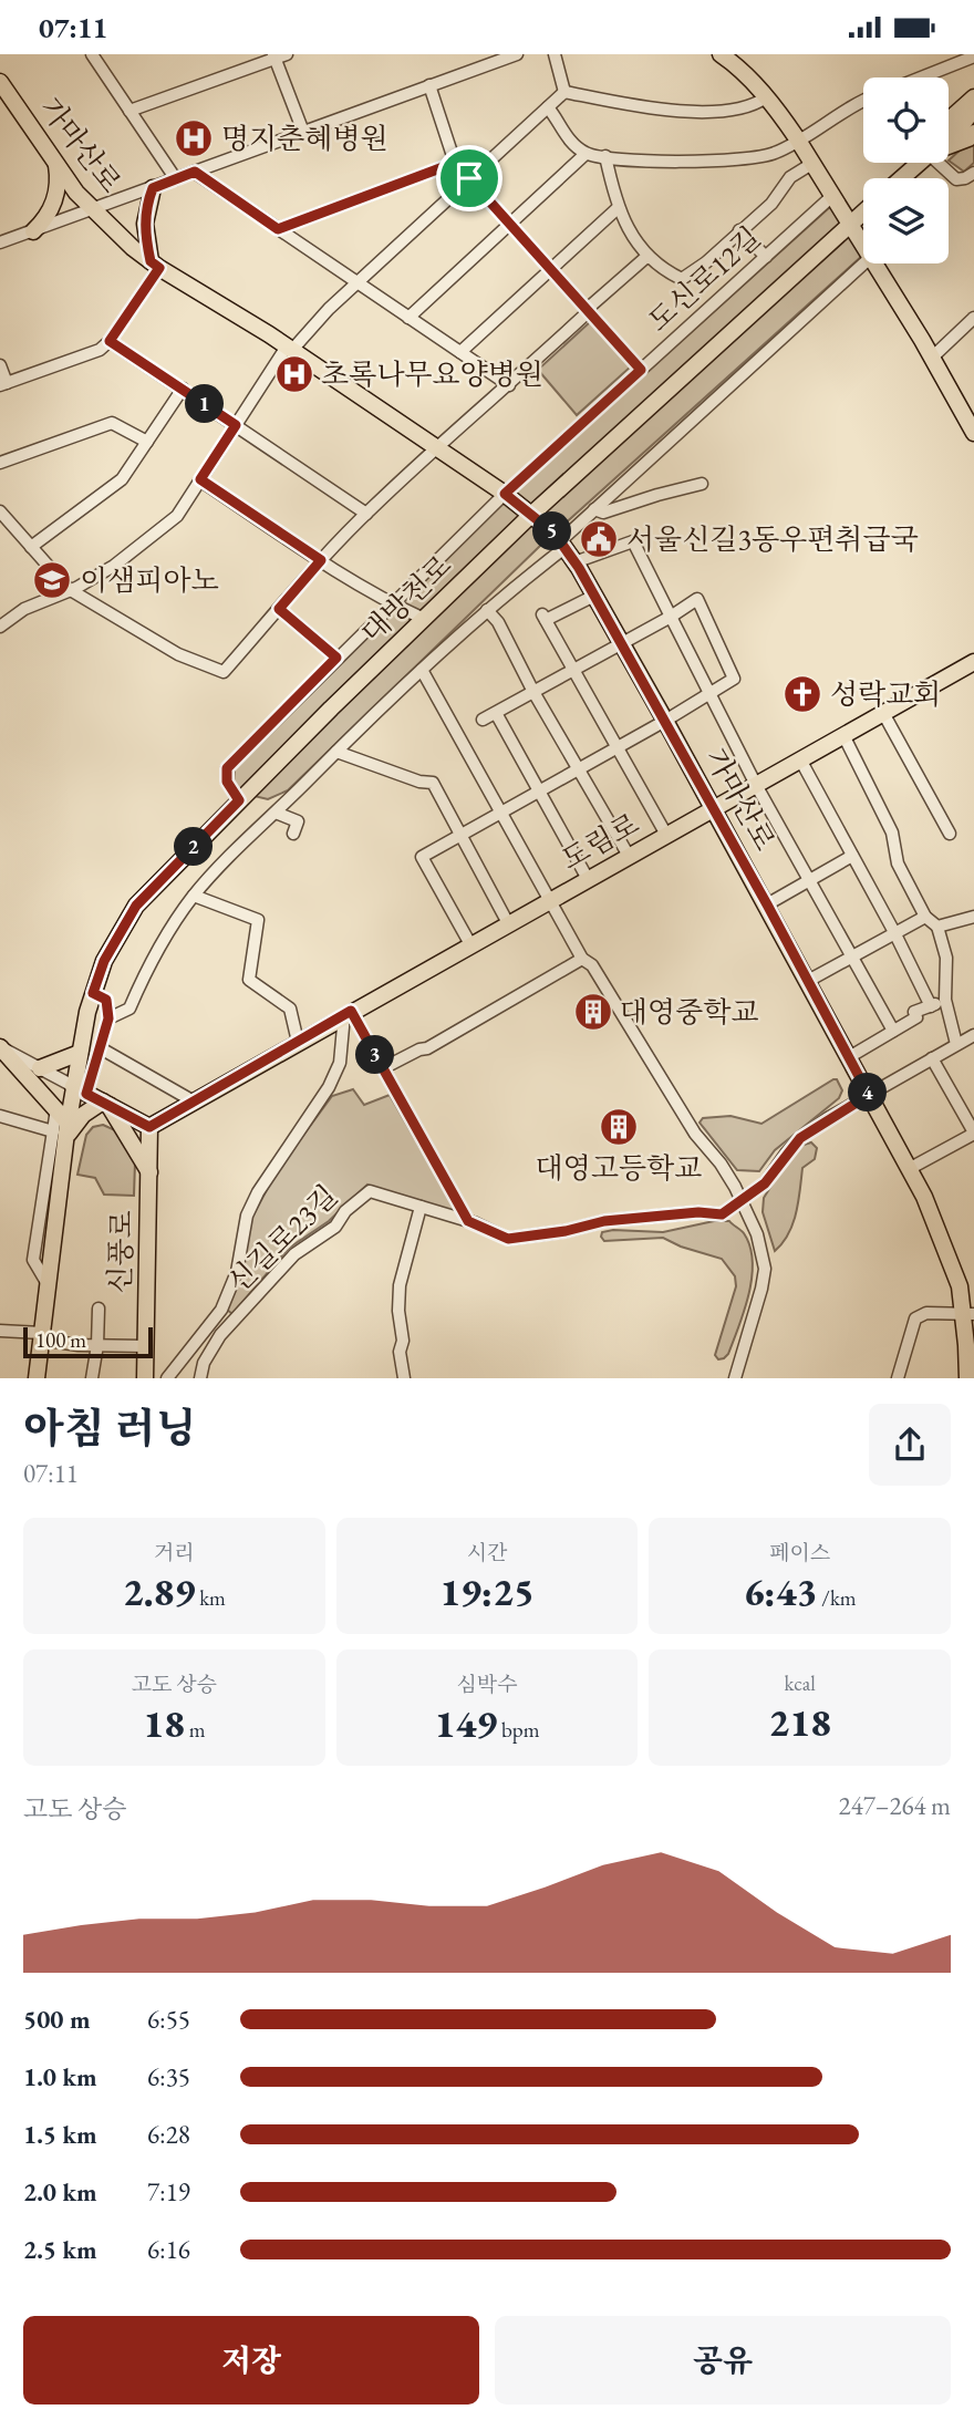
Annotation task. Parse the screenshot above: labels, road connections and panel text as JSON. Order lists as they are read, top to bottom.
{
  "streets": {
    "main road": [
      "가마산로",
      "대방천로",
      "도림로",
      "신풍로"
    ],
    "street": ["도신로12길", "신길로23길"]
  },
  "crossings": [
    ["가마산로", "도신로12길"],
    ["가마산로", "대방천로"],
    ["가마산로", "도림로"],
    ["가마산로", "신길로23길"],
    ["도신로12길", "대방천로"],
    ["도림로", "신풍로"]
  ],
  "places": {
    "hospital": ["명지춘혜병원", "초록나무요양병원"],
    "public building": ["서울신길3동우편취급국"],
    "school or university": ["이샘피아노"],
    "church": ["성락교회"],
    "building": ["대영중학교", "대영고등학교"]
  },
  "scale_bar": "100 m",
  "page": {
    "status": "07:11",
    "pins": [
      "1",
      "5",
      "2",
      "3",
      "4"
    ],
    "scale": "100 m",
    "heading": ["아침 러닝", "07:11"],
    "stats": [
      ["거리", "2.89 km"],
      ["시간", "19:25"],
      ["페이스", "6:43 /km"],
      ["고도 상승", "18 m"],
      ["심박수", "149 bpm"],
      ["kcal", "218"]
    ],
    "chart": ["고도 상승", "247–264 m"],
    "list": [
      {
        "name": "500 m",
        "note": "6:55"
      },
      {
        "name": "1.0 km",
        "note": "6:35"
      },
      {
        "name": "1.5 km",
        "note": "6:28"
      },
      {
        "name": "2.0 km",
        "note": "7:19"
      },
      {
        "name": "2.5 km",
        "note": "6:16"
      }
    ],
    "buttons": ["저장", "공유"]
  }
}
